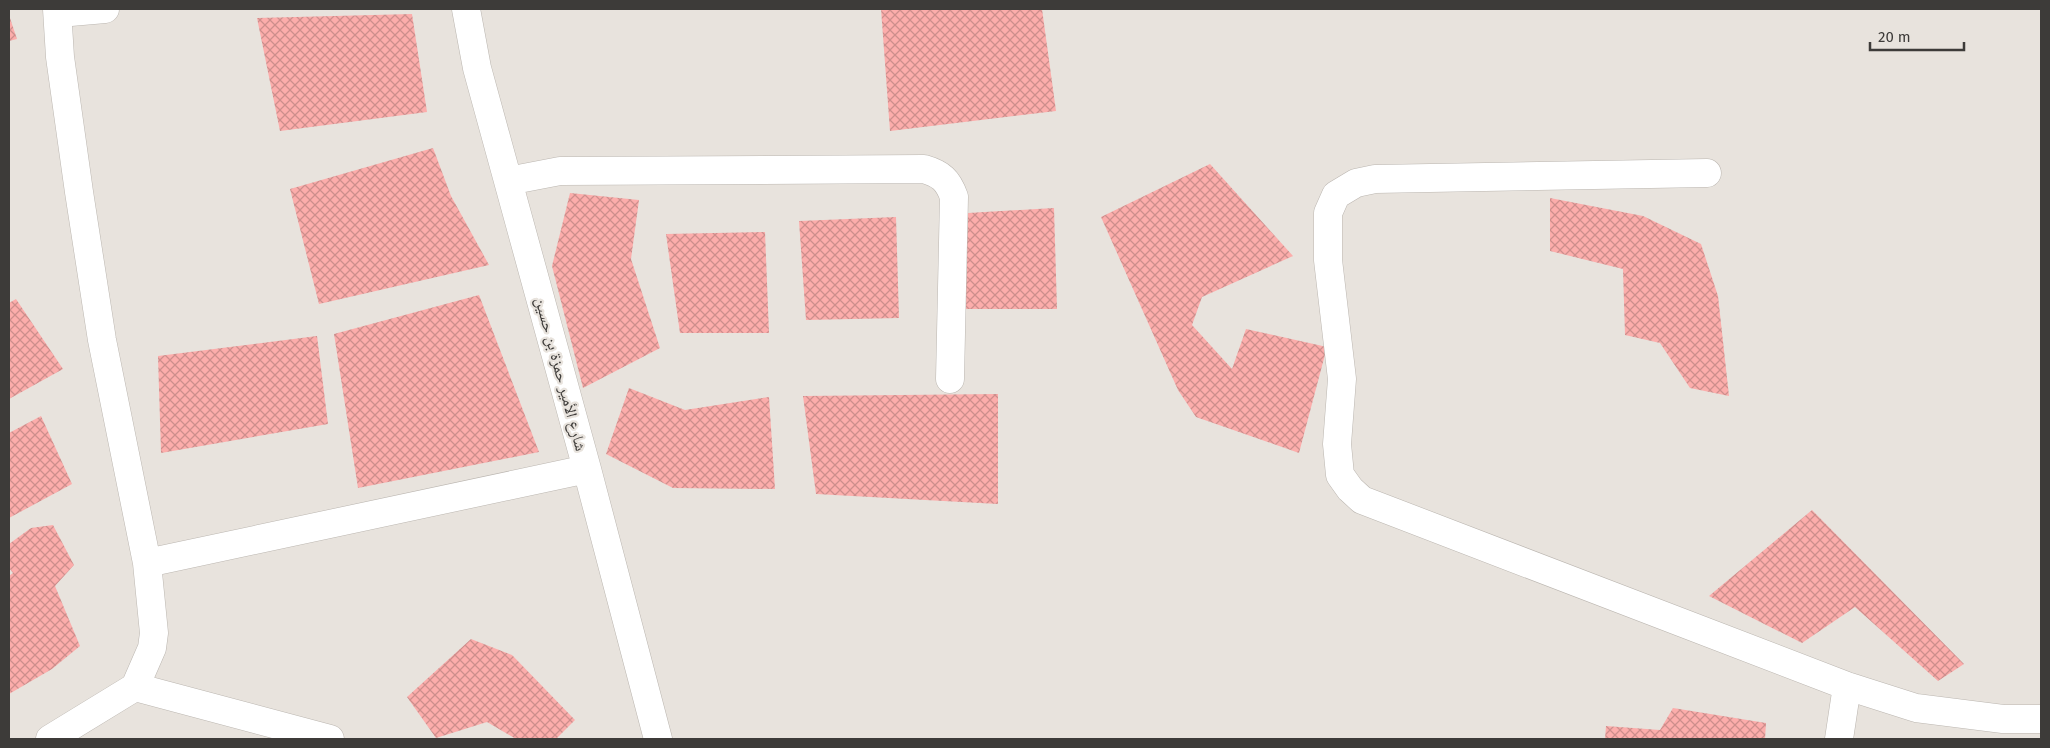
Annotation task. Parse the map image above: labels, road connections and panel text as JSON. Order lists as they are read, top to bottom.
{
  "streets": {
    "street": ["شارع الأمير حمزة بن حسين"]
  },
  "scale_bar": "20 m"
}
